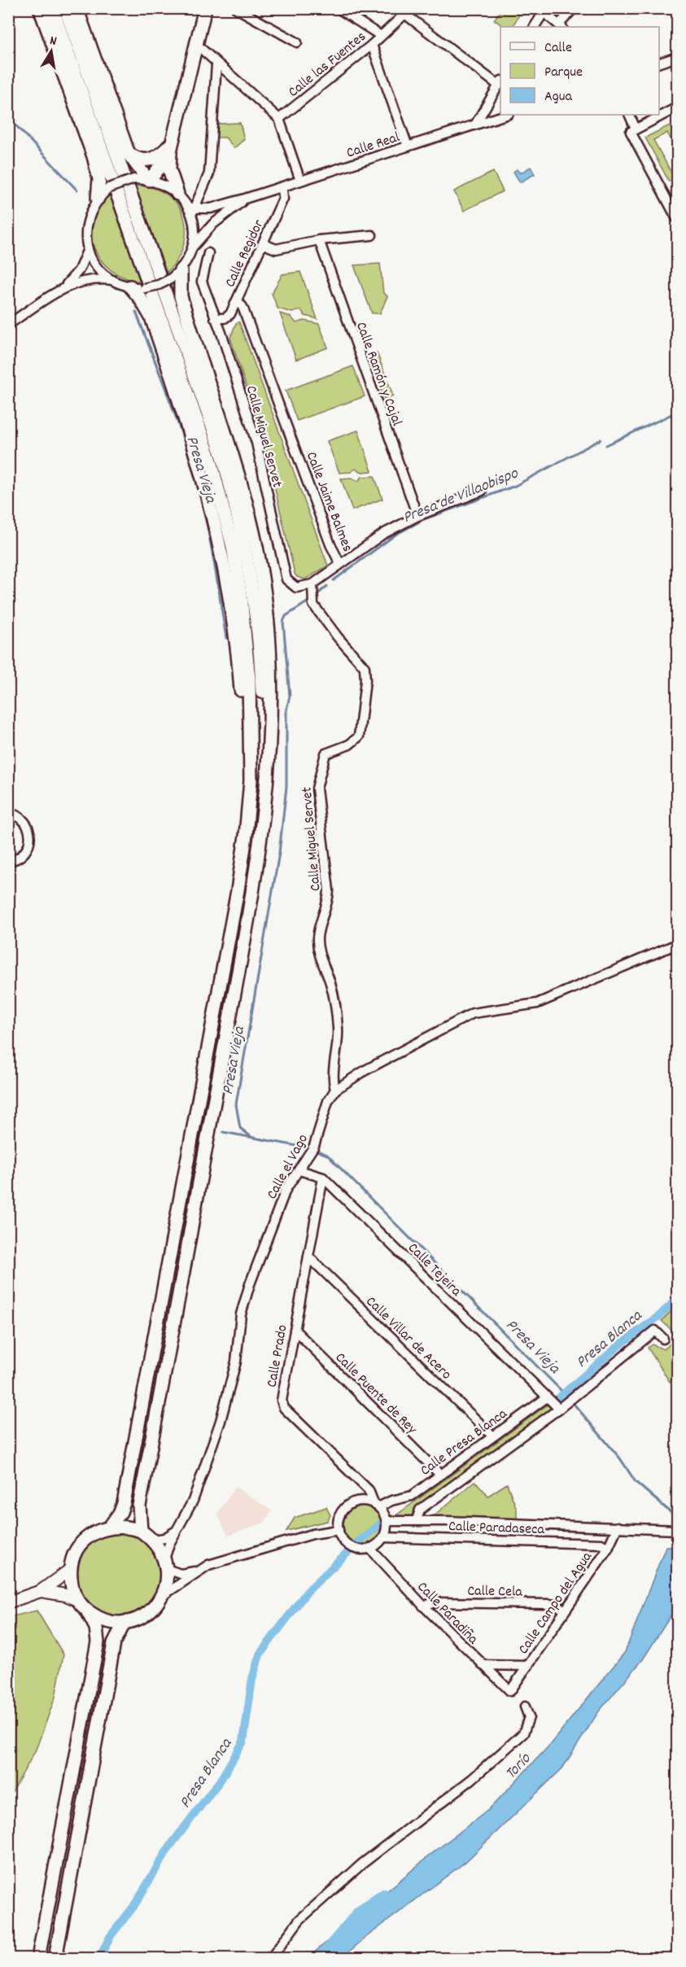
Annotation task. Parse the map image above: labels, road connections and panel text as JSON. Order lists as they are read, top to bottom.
{
  "streets": {
    "street": [
      "Calle las Fuentes",
      "Calle Real",
      "Calle Regidor",
      "Calle Ramón y Cajal",
      "Calle Miguel Servet",
      "Calle Jaime Balmes",
      "Calle el Vago",
      "Calle Tejeira",
      "Calle Villar de Acero",
      "Calle Prado",
      "Calle Puente de Rey",
      "Calle Presa Blanca",
      "Calle Paradaseca",
      "Calle Cela",
      "Calle Campo del Agua",
      "Calle Paradiña"
    ]
  },
  "crossings": [
    ["Calle Real", "Calle Regidor"],
    ["Calle Regidor", "Calle Jaime Balmes"],
    ["Calle Ramón y Cajal", "Calle Jaime Balmes"],
    ["Calle Miguel Servet", "Calle el Vago"],
    ["Calle el Vago", "Calle Tejeira"],
    ["Calle Tejeira", "Calle Prado"],
    ["Calle Tejeira", "Calle Presa Blanca"],
    ["Calle Villar de Acero", "Calle Prado"],
    ["Calle Villar de Acero", "Calle Presa Blanca"],
    ["Calle Prado", "Calle Puente de Rey"],
    ["Calle Prado", "Calle Presa Blanca"],
    ["Calle Prado", "Calle Paradaseca"],
    ["Calle Prado", "Calle Paradiña"],
    ["Calle Puente de Rey", "Calle Presa Blanca"],
    ["Calle Presa Blanca", "Calle Paradaseca"],
    ["Calle Presa Blanca", "Calle Paradiña"],
    ["Calle Paradaseca", "Calle Campo del Agua"],
    ["Calle Paradaseca", "Calle Paradiña"],
    ["Calle Cela", "Calle Campo del Agua"],
    ["Calle Cela", "Calle Paradiña"],
    ["Calle Campo del Agua", "Calle Paradiña"]
  ],
  "water": [
    "Presa Vieja",
    "Presa de Villaobispo",
    "Presa Blanca",
    "Torío"
  ],
  "legend": ["Calle", "Parque", "Agua"],
  "north": "top"
}
